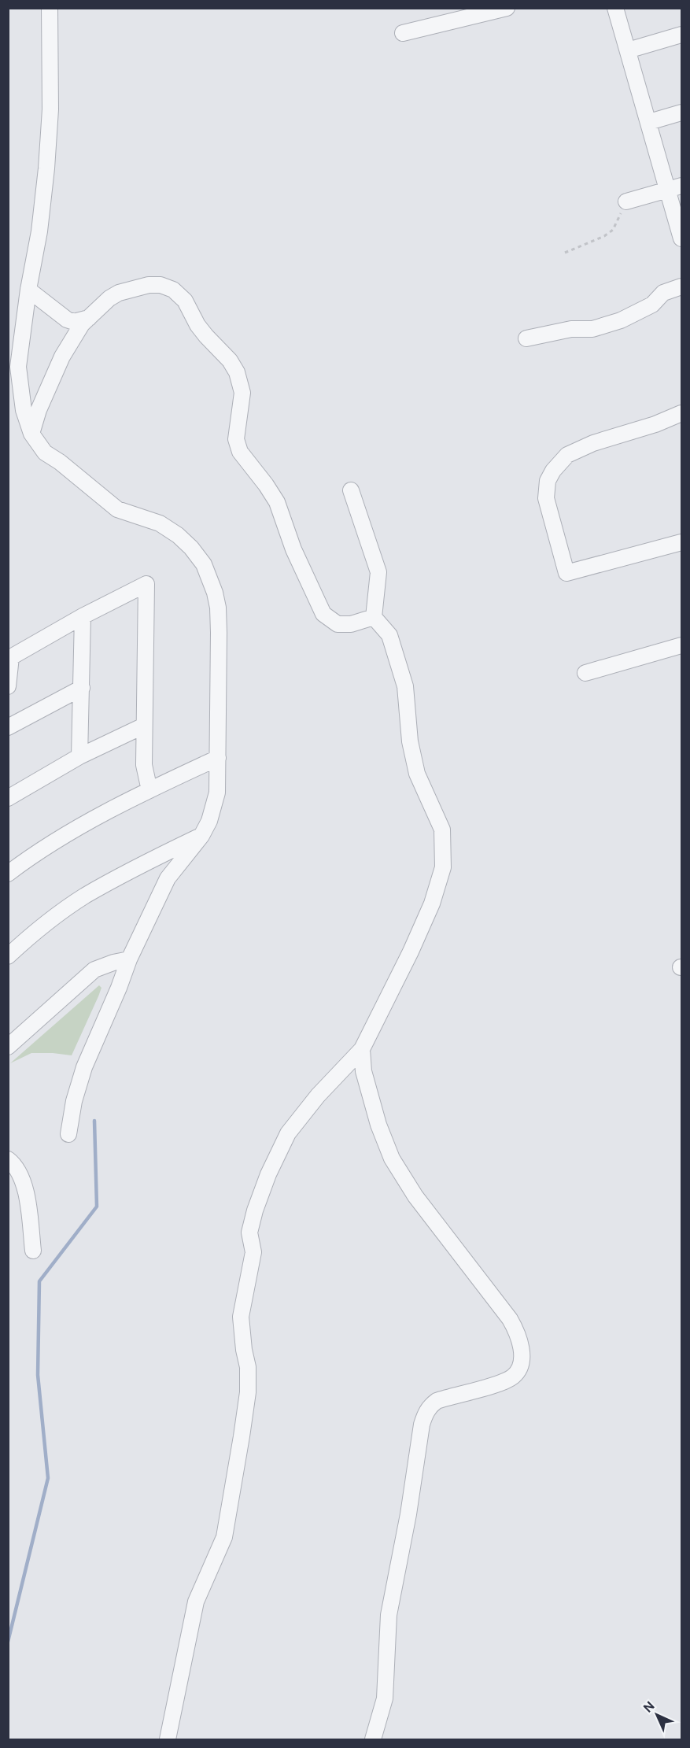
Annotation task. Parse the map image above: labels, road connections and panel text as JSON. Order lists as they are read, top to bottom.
{
  "north": "top left"
}
